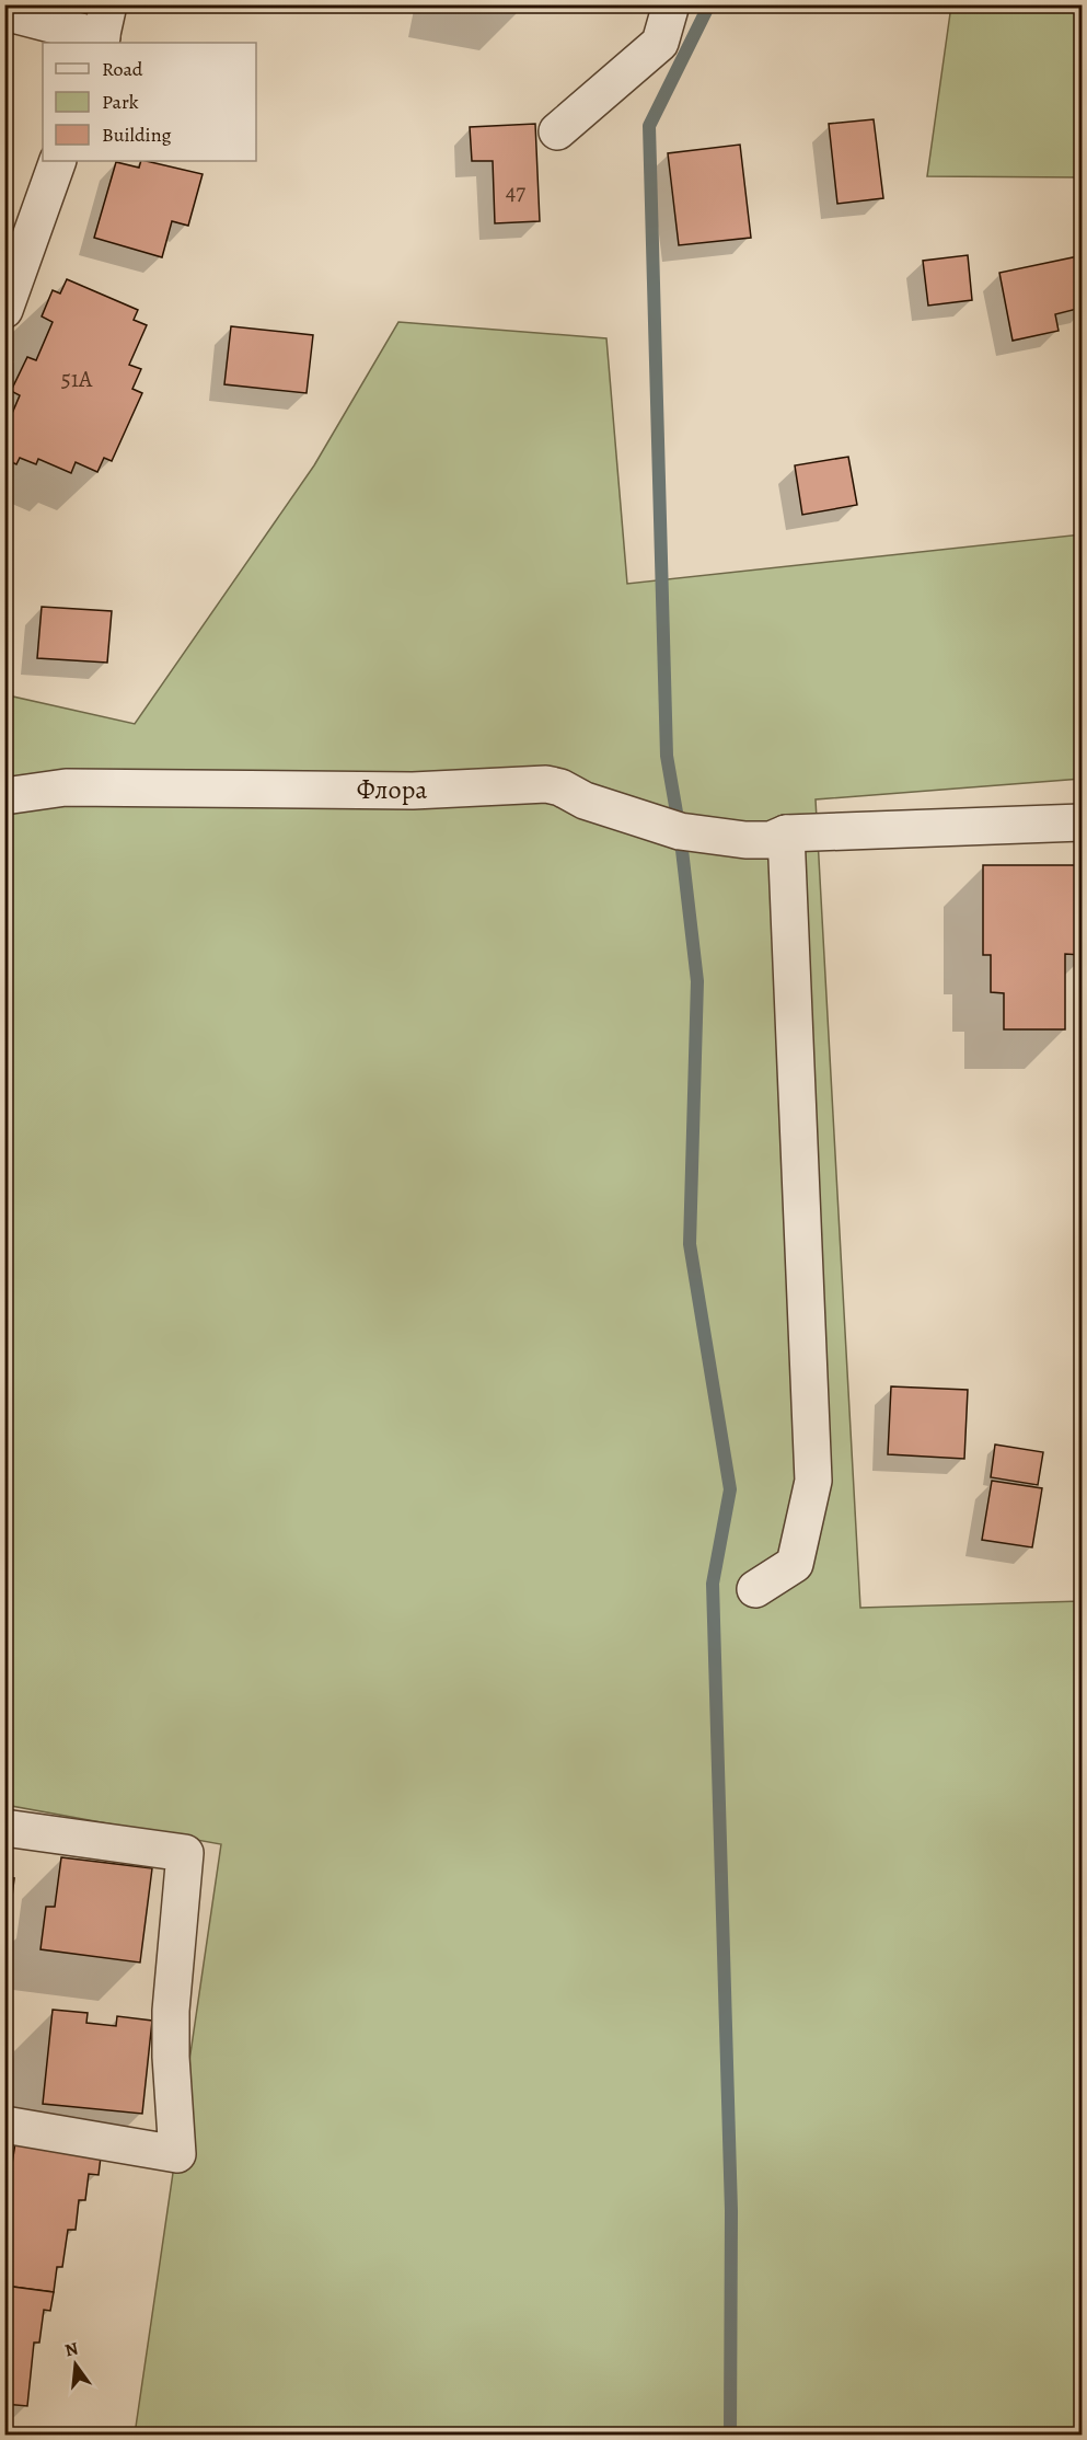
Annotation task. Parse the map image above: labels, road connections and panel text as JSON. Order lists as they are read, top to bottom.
{
  "streets": {
    "street": ["Флора"]
  },
  "house_numbers": ["47", "51А"],
  "legend": ["Road", "Park", "Building"],
  "north": "top"
}
